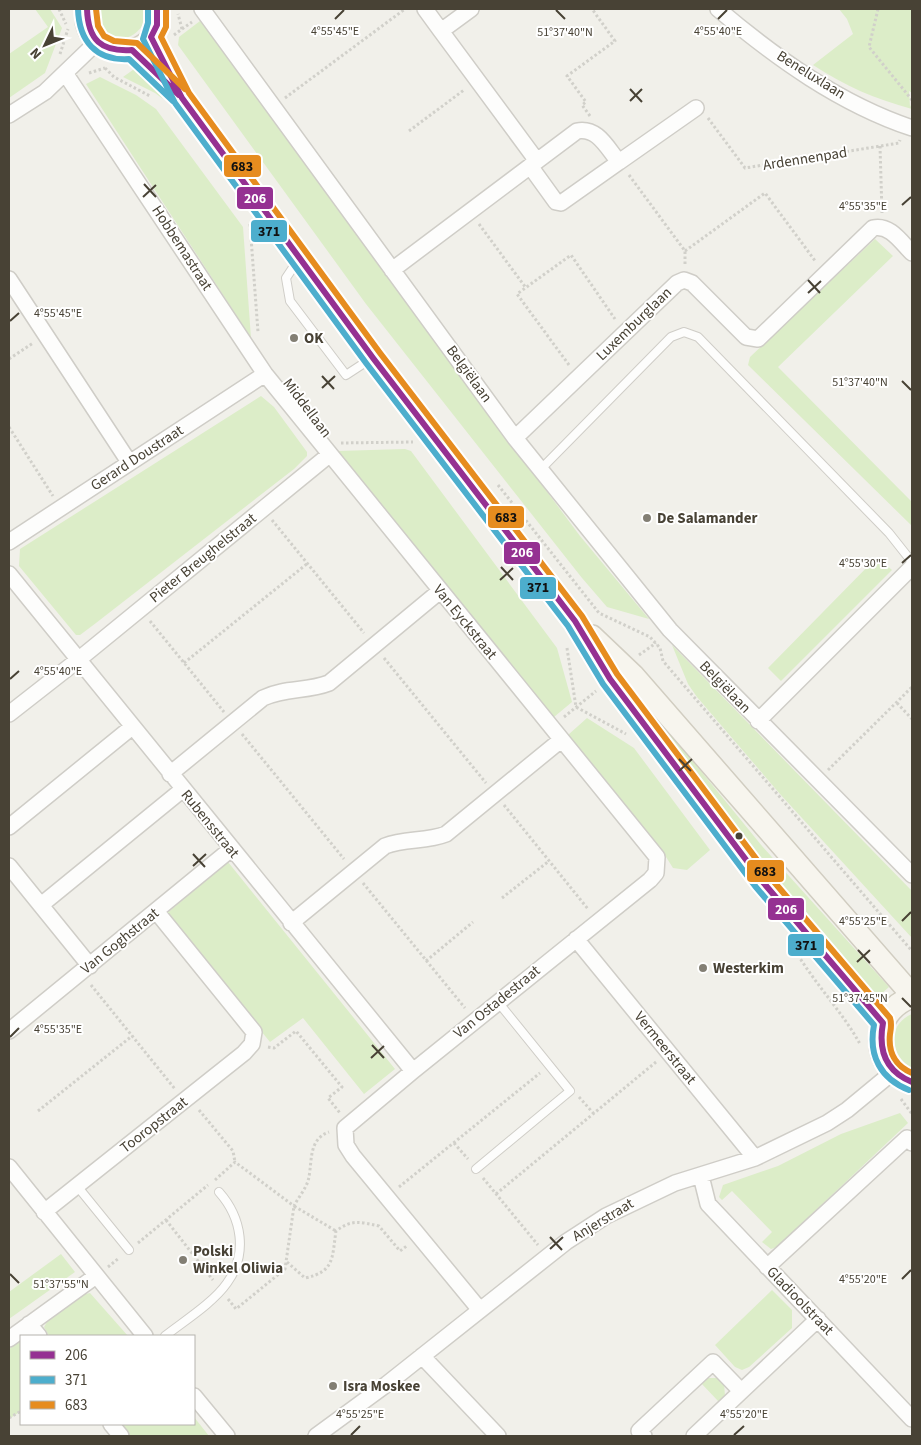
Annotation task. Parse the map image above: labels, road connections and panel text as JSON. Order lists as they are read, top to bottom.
{
  "streets": {
    "street": [
      "Beneluxlaan",
      "Hobbemastraat",
      "Luxemburglaan",
      "Belgiëlaan",
      "Gerard Doustraat",
      "Pieter Breughelstraat",
      "Van Eyckstraat",
      "Rubensstraat",
      "Van Goghstraat",
      "Van Ostadestraat",
      "Vermeerstraat",
      "Tooropstraat",
      "Anjerstraat",
      "Gladioolstraat"
    ],
    "path": ["Ardennenpad", "Middellaan"]
  },
  "crossings": [
    ["Beneluxlaan", "Ardennenpad"],
    ["Hobbemastraat", "Gerard Doustraat"],
    ["Hobbemastraat", "Van Eyckstraat"],
    ["Luxemburglaan", "Belgiëlaan"],
    ["Middellaan", "Pieter Breughelstraat"],
    ["Middellaan", "Van Eyckstraat"],
    ["Gerard Doustraat", "Van Eyckstraat"],
    ["Pieter Breughelstraat", "Van Eyckstraat"],
    ["Pieter Breughelstraat", "Rubensstraat"],
    ["Van Eyckstraat", "Van Ostadestraat"],
    ["Rubensstraat", "Van Goghstraat"],
    ["Rubensstraat", "Van Ostadestraat"],
    ["Van Ostadestraat", "Vermeerstraat"],
    ["Vermeerstraat", "Anjerstraat"],
    ["Anjerstraat", "Gladioolstraat"]
  ],
  "places": [
    "OK",
    "De Salamander",
    "Westerkim",
    "Polski Winkel Oliwia",
    "Isra Moskee"
  ],
  "lines": ["transit line 206", "transit line 371", "transit line 683"],
  "legend": ["206", "371", "683"],
  "north": "bottom left",
  "coordinates": [
    "4°55'45\"E",
    "4°55'40\"E",
    "51°37'40\"N",
    "4°55'35\"E",
    "4°55'30\"E",
    "4°55'25\"E",
    "51°37'45\"N",
    "4°55'20\"E",
    "51°37'55\"N"
  ]
}
